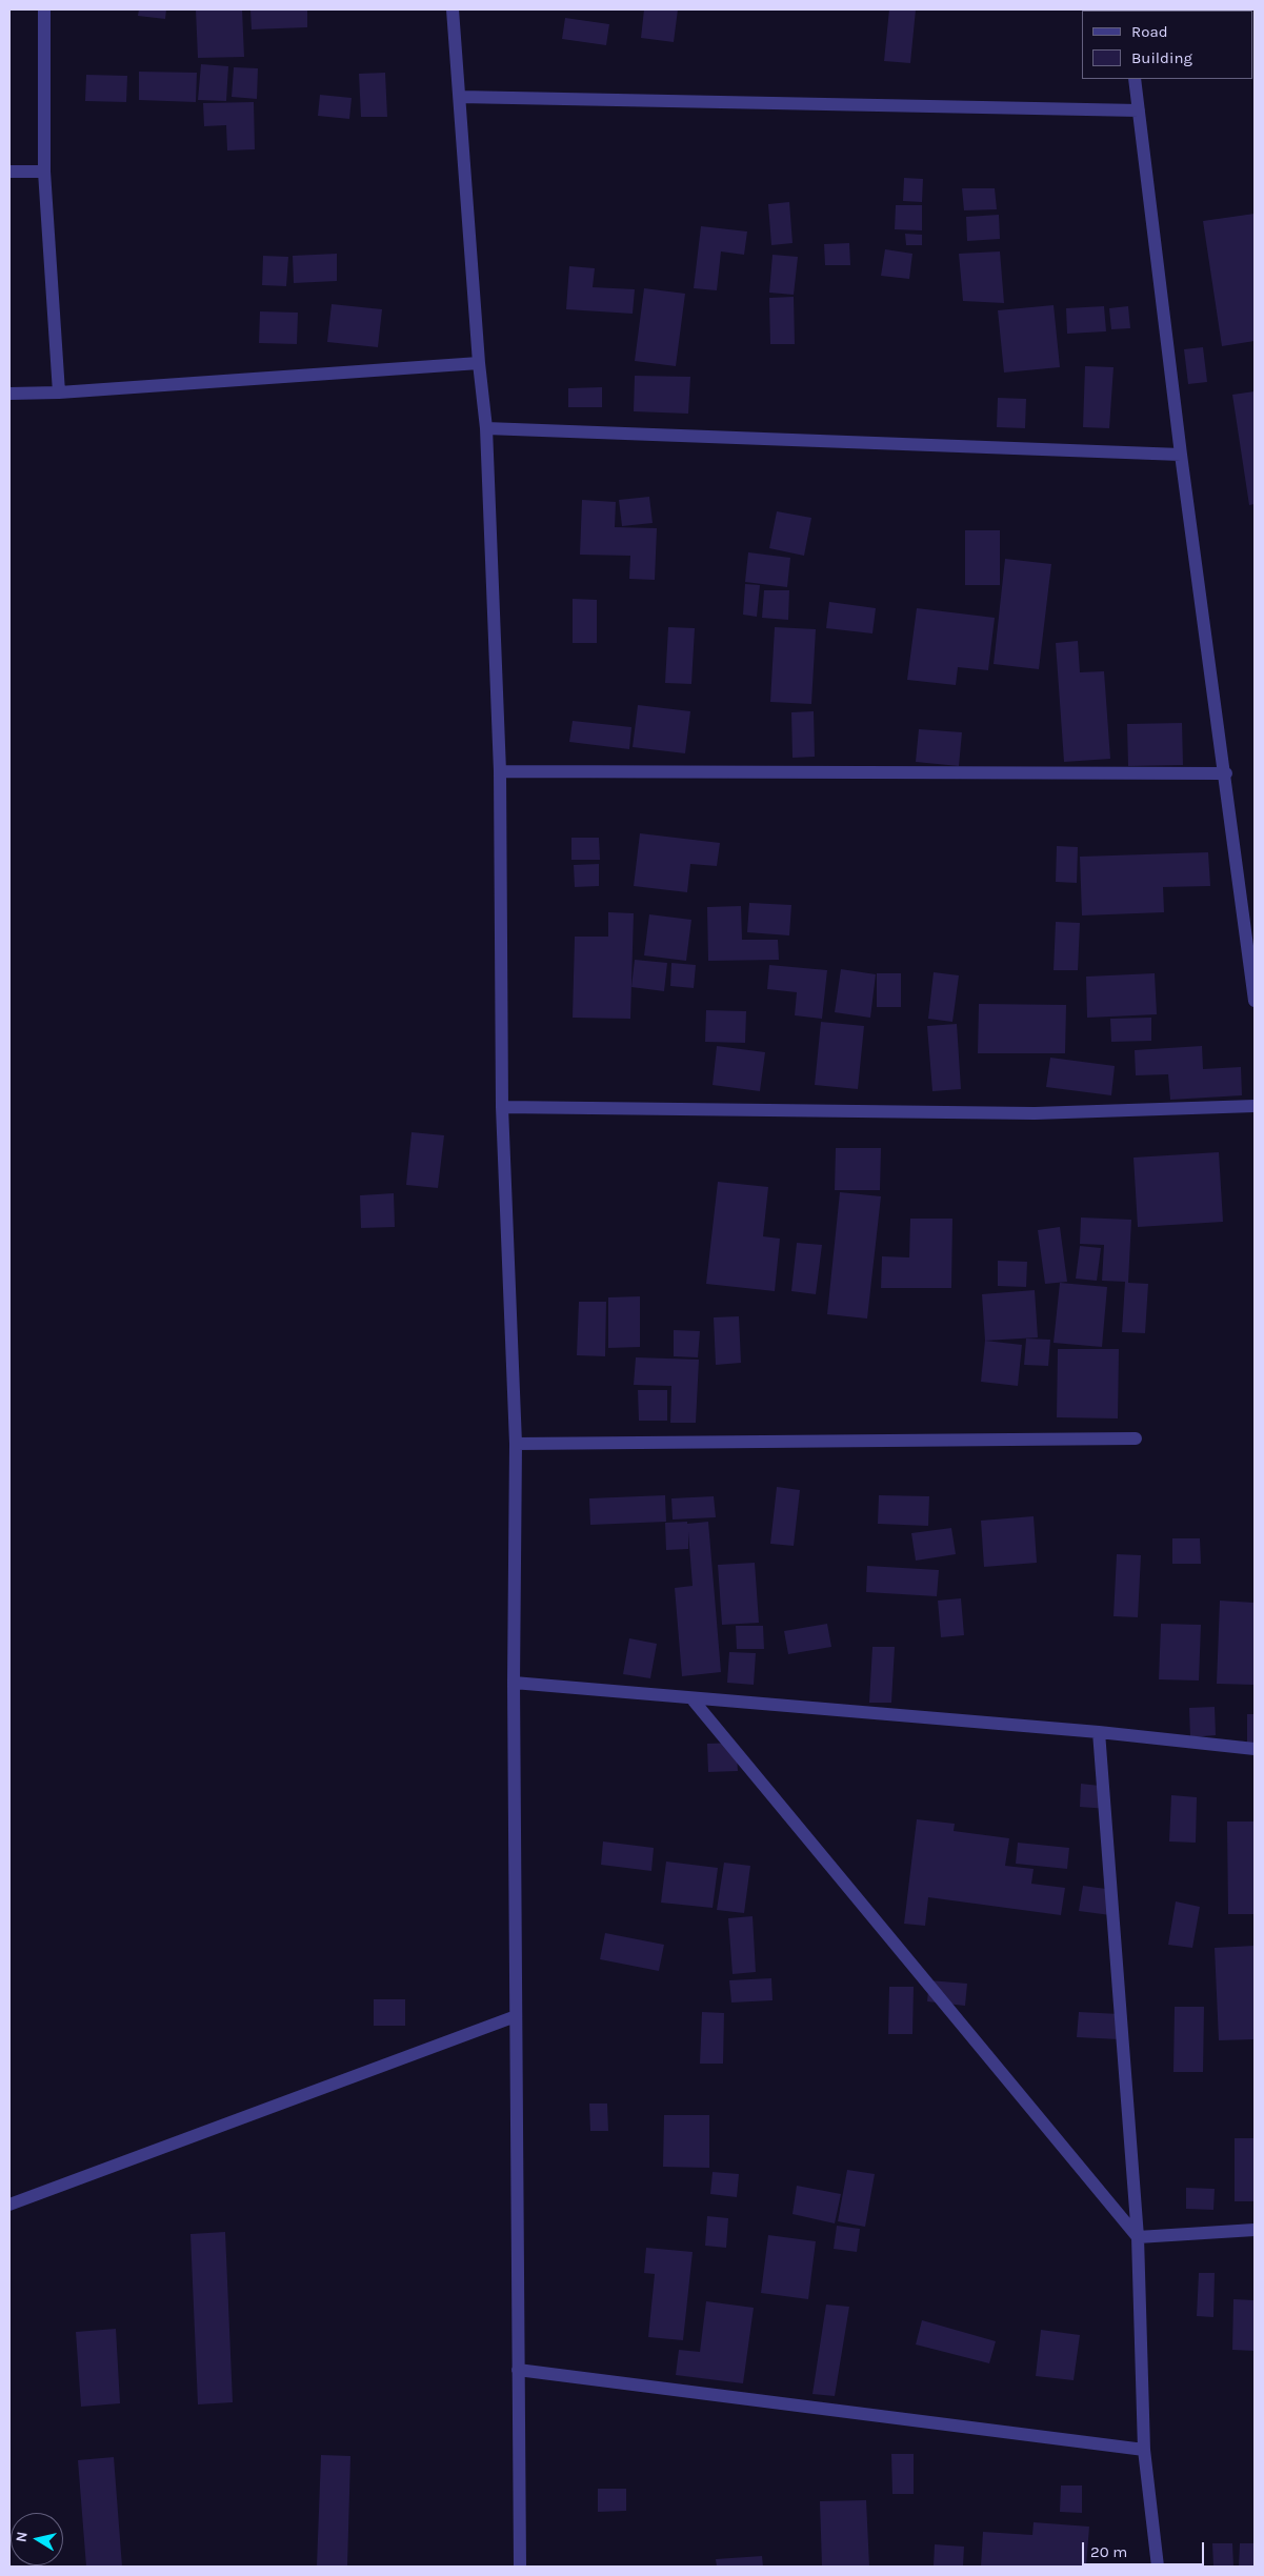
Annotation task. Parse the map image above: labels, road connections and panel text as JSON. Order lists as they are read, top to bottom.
{
  "legend": ["Road", "Building"],
  "scale_bar": "20 m",
  "north": "left"
}
